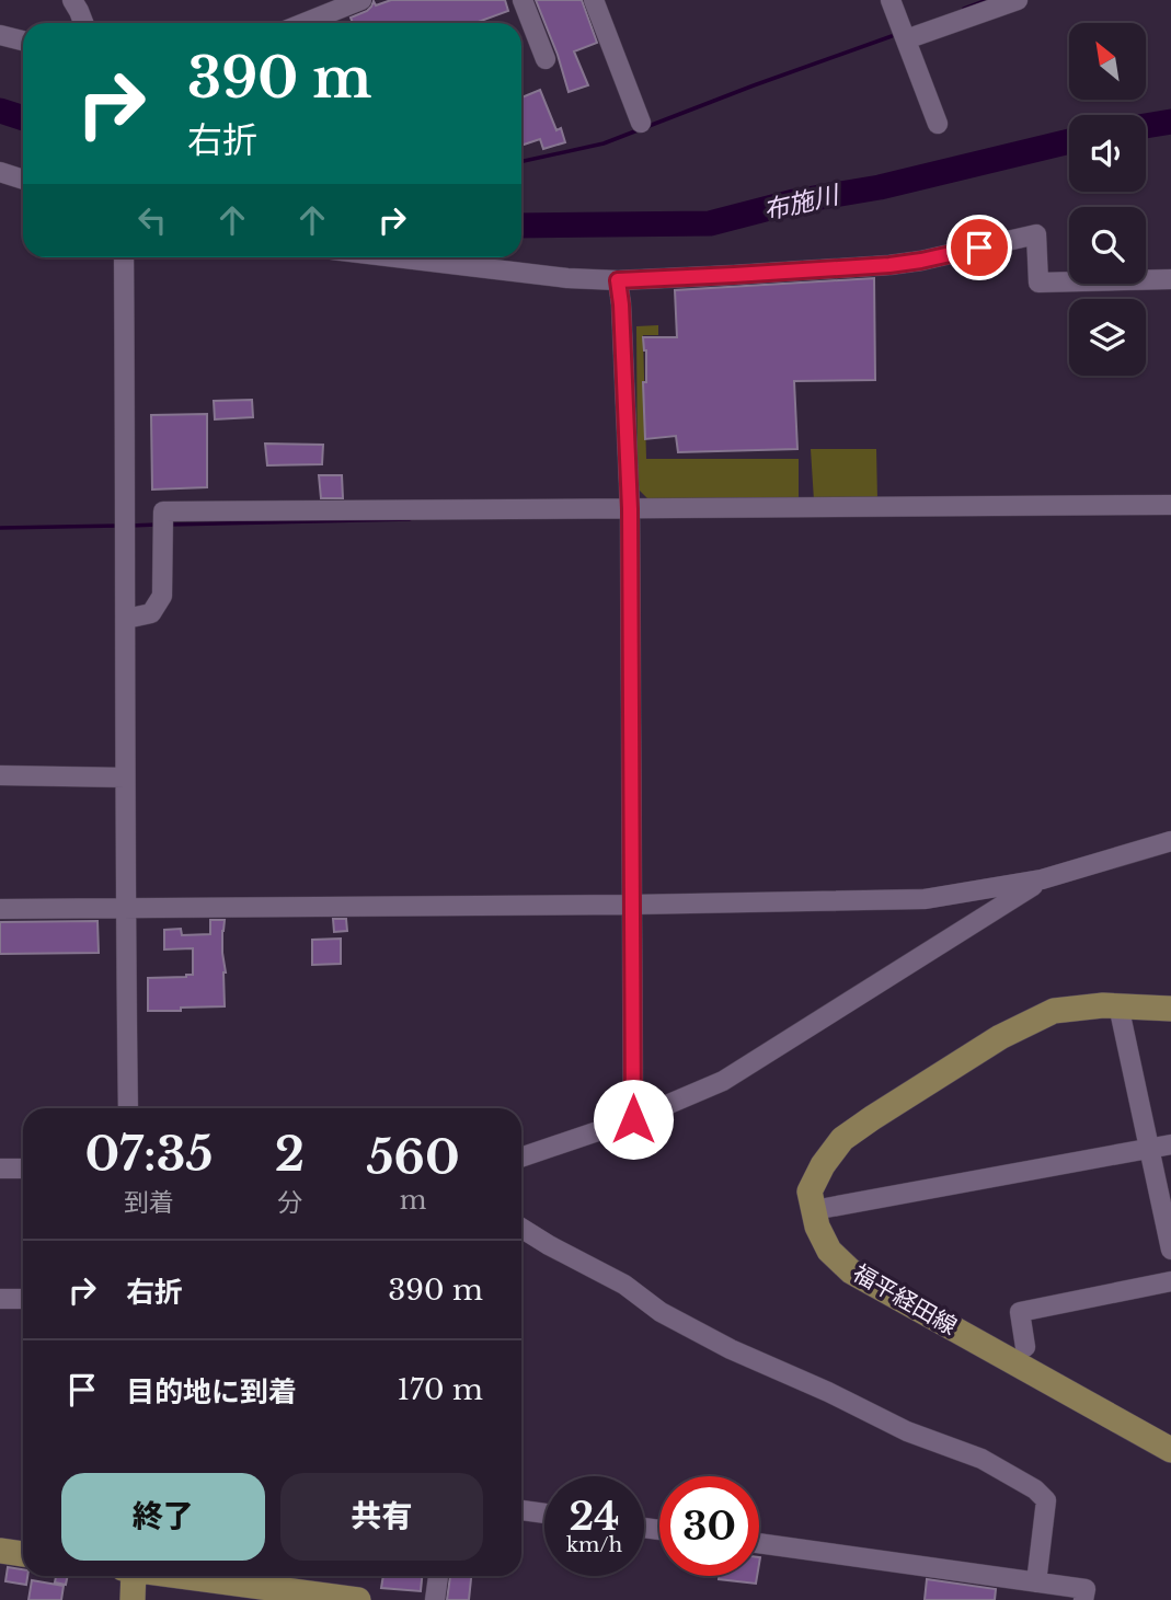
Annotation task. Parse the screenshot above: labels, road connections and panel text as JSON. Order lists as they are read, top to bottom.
{
  "streets": {
    "main road": ["福平経田線"]
  },
  "water": ["布施川"],
  "north": "top left",
  "page": {
    "turn": ["390 m", "右折"],
    "eta": [
      "07:35",
      "到着",
      "2",
      "分",
      "560",
      "m"
    ],
    "list": [
      {
        "name": "右折",
        "value": "390 m"
      },
      {
        "name": "目的地に到着",
        "value": "170 m"
      }
    ],
    "buttons": ["終了", "共有"],
    "speed": "24 km/h",
    "limit": "30"
  }
}
